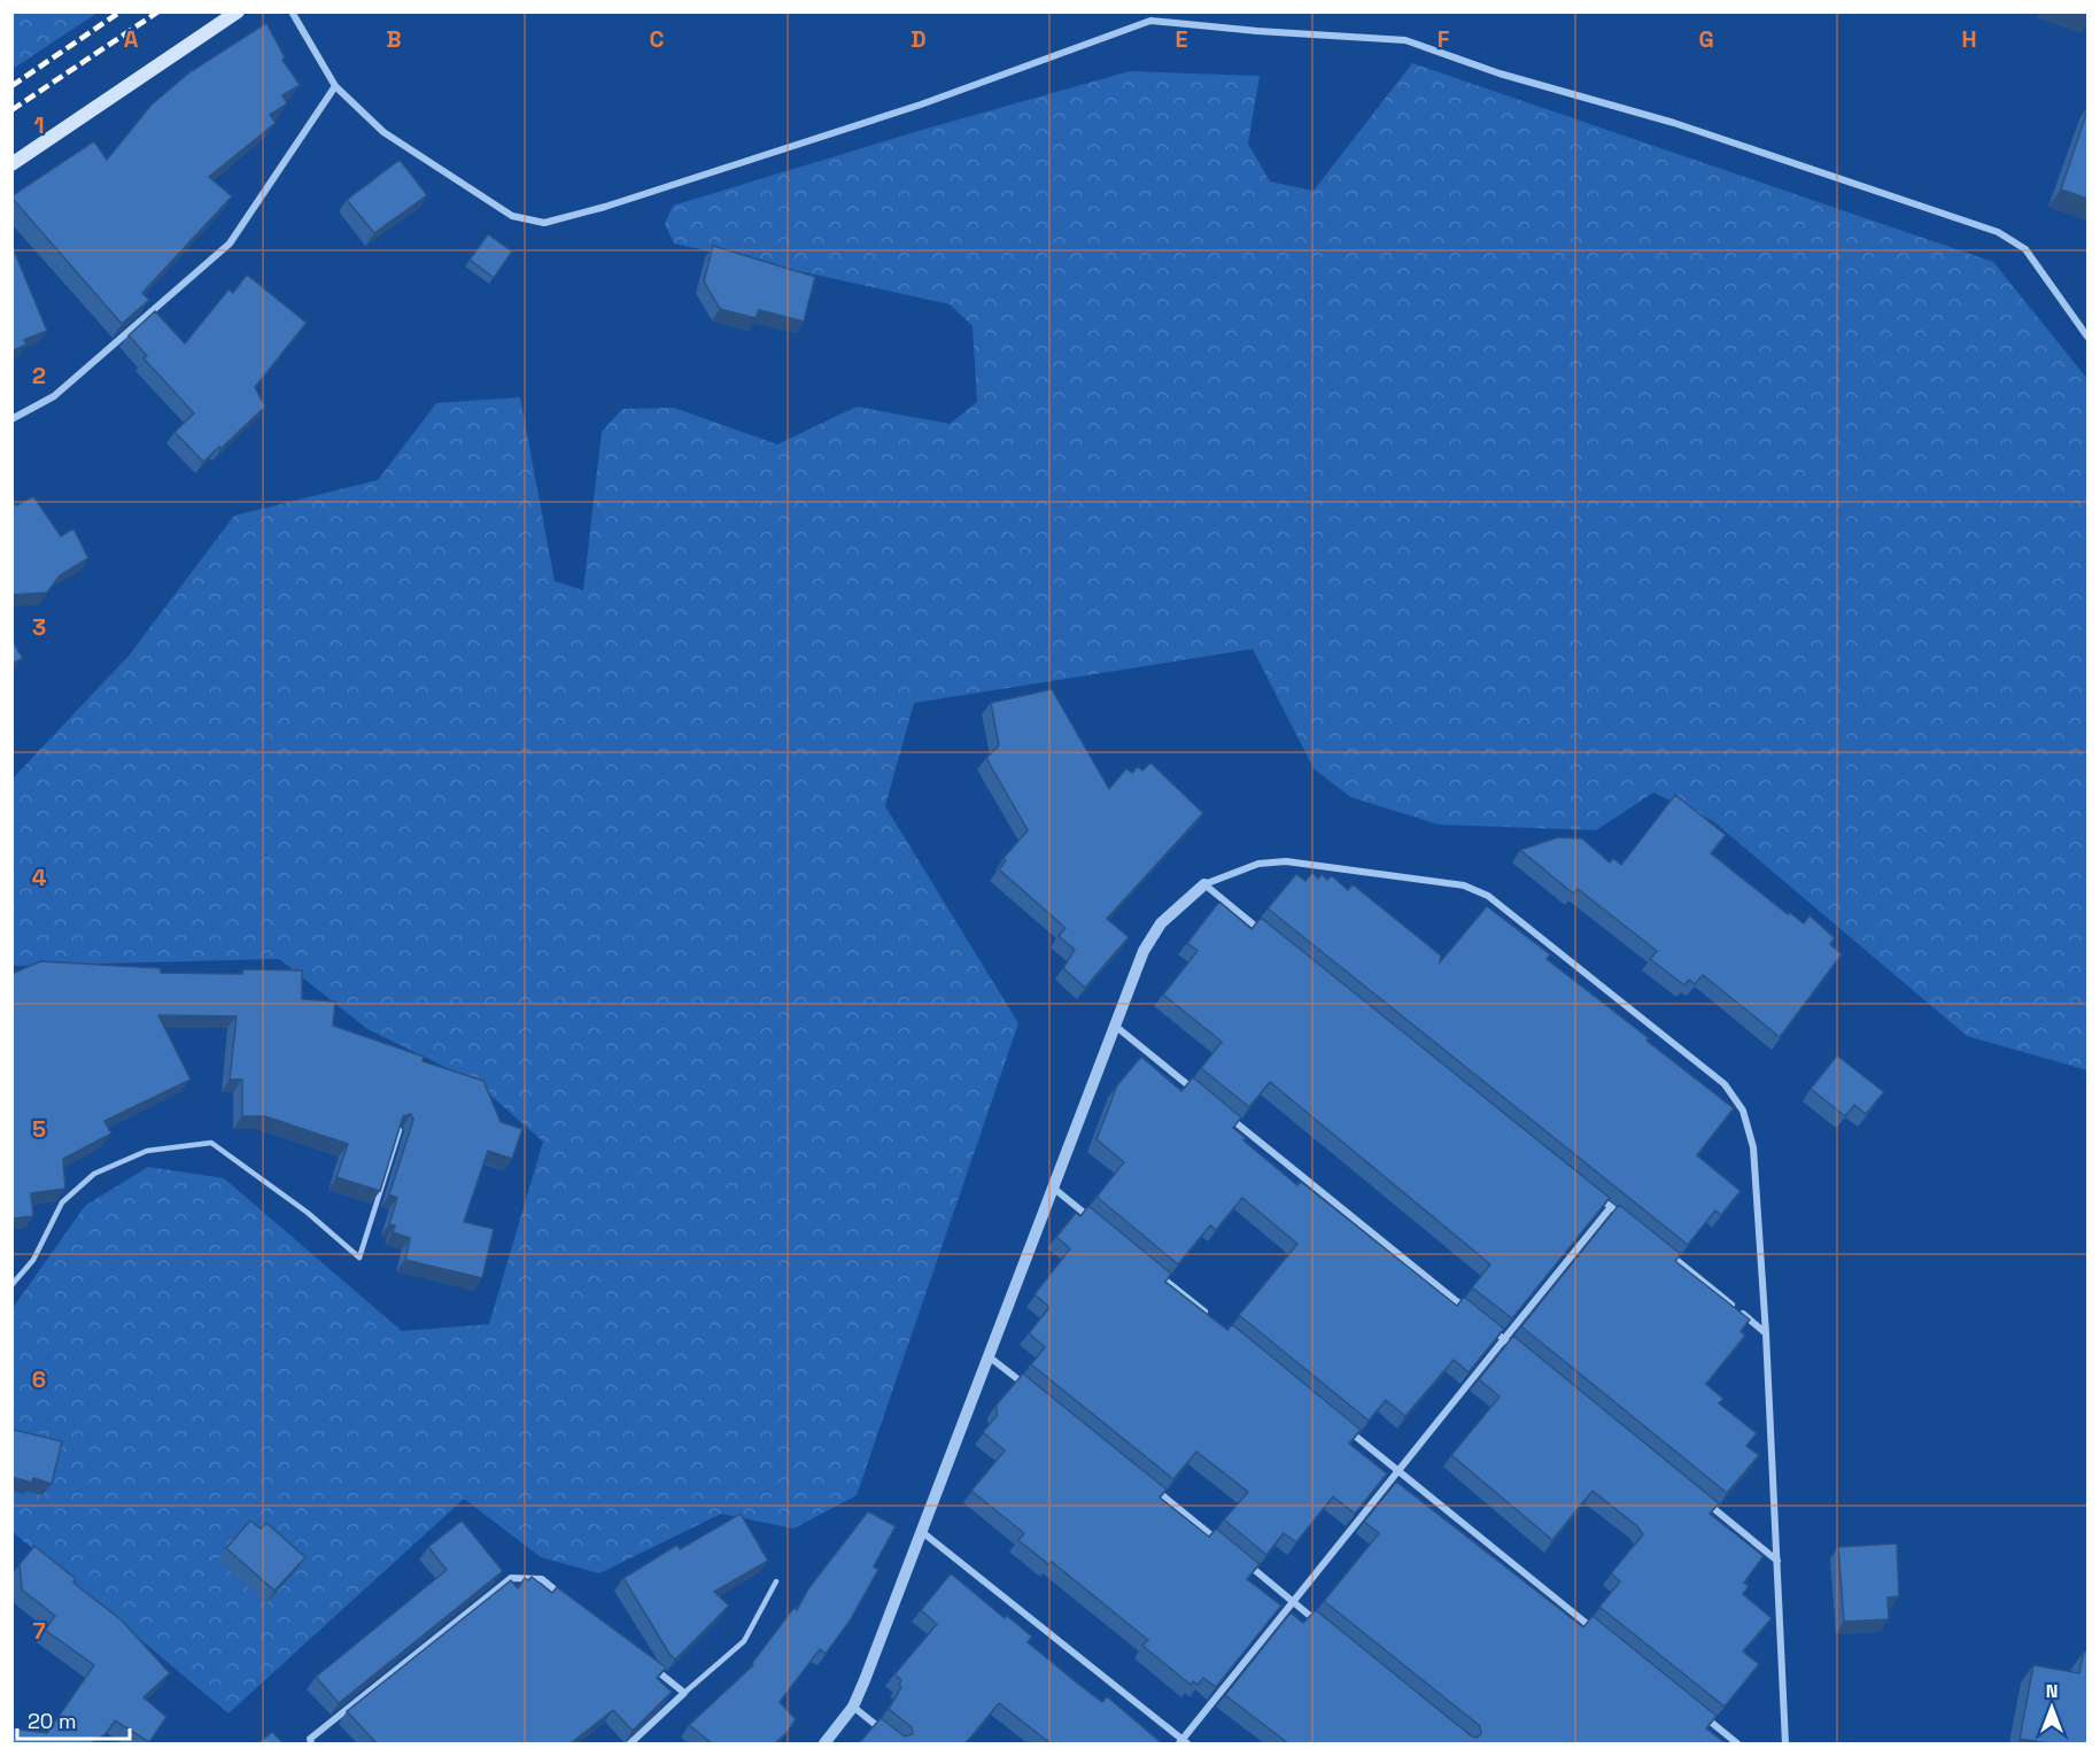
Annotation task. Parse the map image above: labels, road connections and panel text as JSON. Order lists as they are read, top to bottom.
{
  "scale_bar": "20 m",
  "north": "top",
  "grid": {
    "columns": [
      "A",
      "B",
      "C",
      "D",
      "E",
      "F",
      "G",
      "H"
    ],
    "rows": [
      "1",
      "2",
      "3",
      "4",
      "5",
      "6",
      "7"
    ]
  }
}
